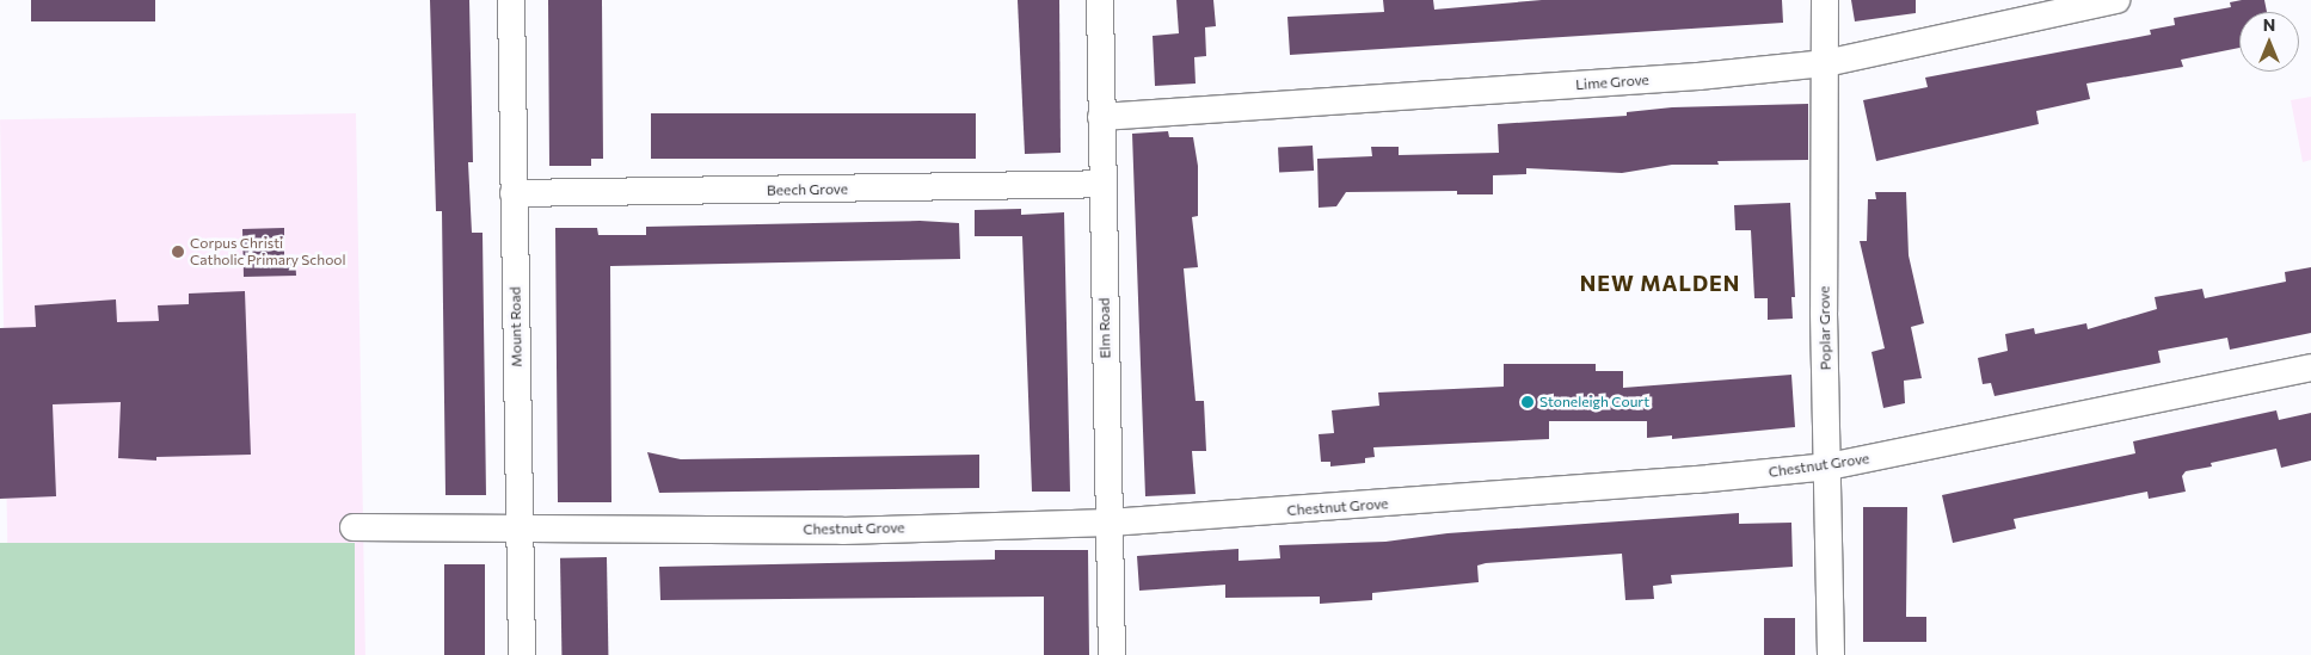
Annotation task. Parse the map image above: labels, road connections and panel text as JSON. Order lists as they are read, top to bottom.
{
  "streets": {
    "street": [
      "Lime Grove",
      "Beech Grove",
      "Mount Road",
      "Elm Road",
      "Poplar Grove",
      "Chestnut Grove"
    ]
  },
  "crossings": [
    ["Lime Grove", "Elm Road"],
    ["Lime Grove", "Poplar Grove"],
    ["Beech Grove", "Mount Road"],
    ["Beech Grove", "Elm Road"],
    ["Mount Road", "Chestnut Grove"],
    ["Elm Road", "Chestnut Grove"],
    ["Poplar Grove", "Chestnut Grove"]
  ],
  "districts": ["NEW MALDEN"],
  "places": ["Corpus Christi Catholic Primary School", "Stoneleigh Court"],
  "north": "top"
}
